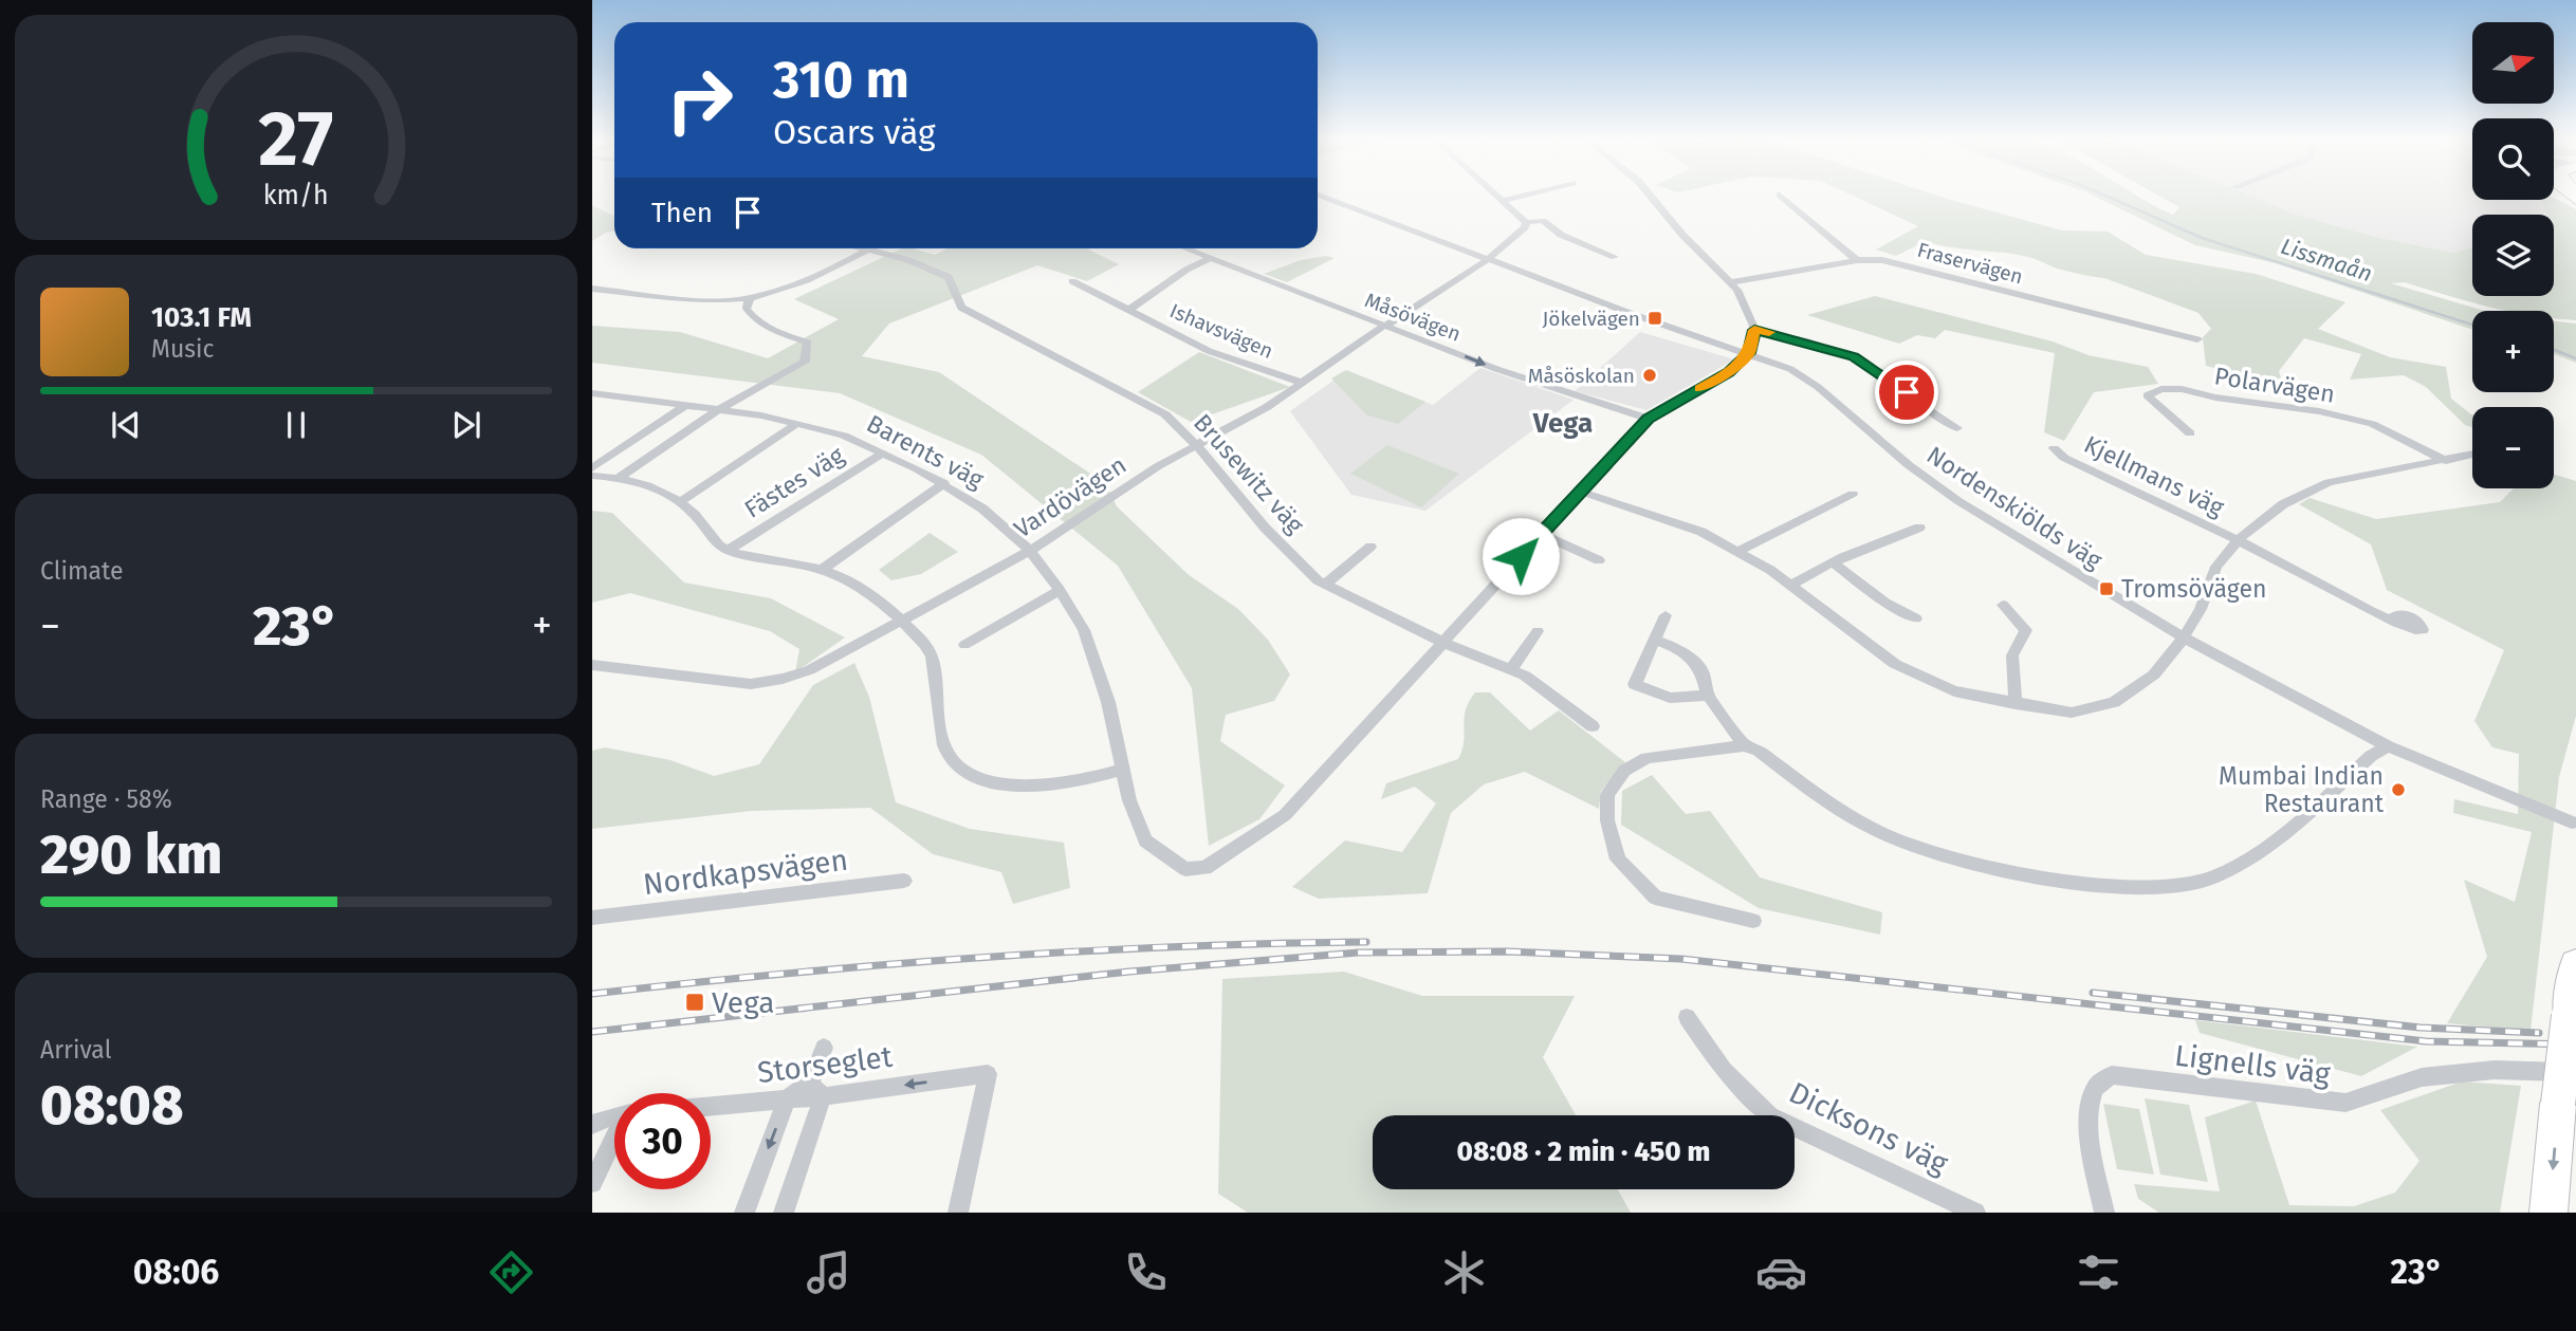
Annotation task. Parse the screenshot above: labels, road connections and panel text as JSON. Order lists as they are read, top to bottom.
{
  "streets": {
    "street": [
      "Fraservägen",
      "Måsövägen",
      "Ishavsvägen",
      "Polarvägen",
      "Barents väg",
      "Brusewitz väg",
      "Kjellmans väg",
      "Fästes väg",
      "Vardövägen",
      "Nordenskiölds väg",
      "Nordkapsvägen",
      "Storseglet",
      "Lignells väg",
      "Dicksons väg"
    ]
  },
  "crossings": [
    ["Måsövägen", "Ishavsvägen"],
    ["Måsövägen", "Vardövägen"],
    ["Ishavsvägen", "Vardövägen"],
    ["Barents väg", "Fästes väg"],
    ["Barents väg", "Vardövägen"],
    ["Brusewitz väg", "Vardövägen"],
    ["Vardövägen", "Nordenskiölds väg"]
  ],
  "one_way": ["Måsövägen"],
  "districts": ["Vega"],
  "water": ["Lissmaån"],
  "places": {
    "transit": ["Jökelvägen", "Tromsövägen", "Vega"],
    "other": ["Måsöskolan", "Mumbai Indian Restaurant"]
  },
  "north": "right",
  "page": {
    "map_buttons": ["+", "−"],
    "turn": ["310 m", "Oscars väg"],
    "then": "Then",
    "song": ["103.1 FM", "Music"],
    "tile": [
      "Climate",
      ["Range · 58%", "290 km"],
      ["Arrival", "08:08"]
    ],
    "heat": ["−", "23°", "+"],
    "limit": "30",
    "trip": "08:08 · 2 min · 450 m",
    "tabs": ["08:06", "23°"],
    "gauge": ["27", "km/h"]
  }
}
